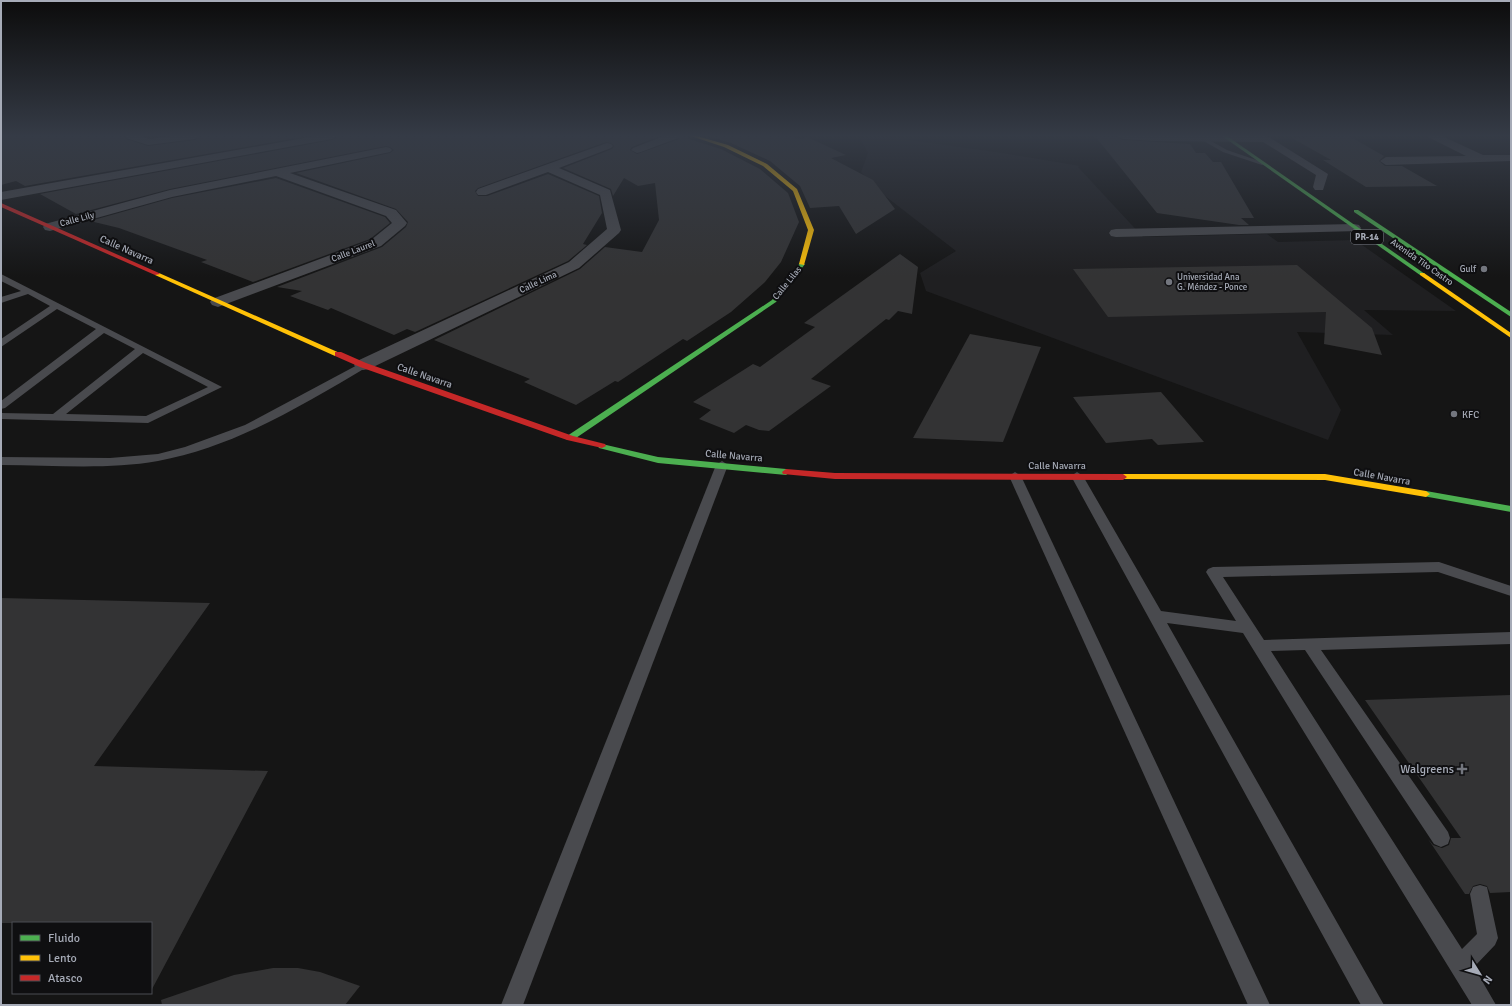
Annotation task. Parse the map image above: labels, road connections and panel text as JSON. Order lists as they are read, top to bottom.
{
  "streets": {
    "street": [
      "Calle Lily",
      "PR-14",
      "Calle Navarra",
      "Calle Laurel",
      "Avenida Tito Castro",
      "Calle Lima",
      "Calle Lilas"
    ]
  },
  "crossings": [
    ["Calle Lily", "Calle Navarra"],
    ["Calle Navarra", "Calle Laurel"],
    ["Calle Navarra", "Calle Lima"],
    ["Calle Navarra", "Calle Lilas"]
  ],
  "places": {
    "other": ["Gulf", "Universidad Ana G. Méndez - Ponce", "KFC"],
    "health": ["Walgreens"]
  },
  "legend": ["Fluido", "Lento", "Atasco"],
  "north": "bottom right"
}
